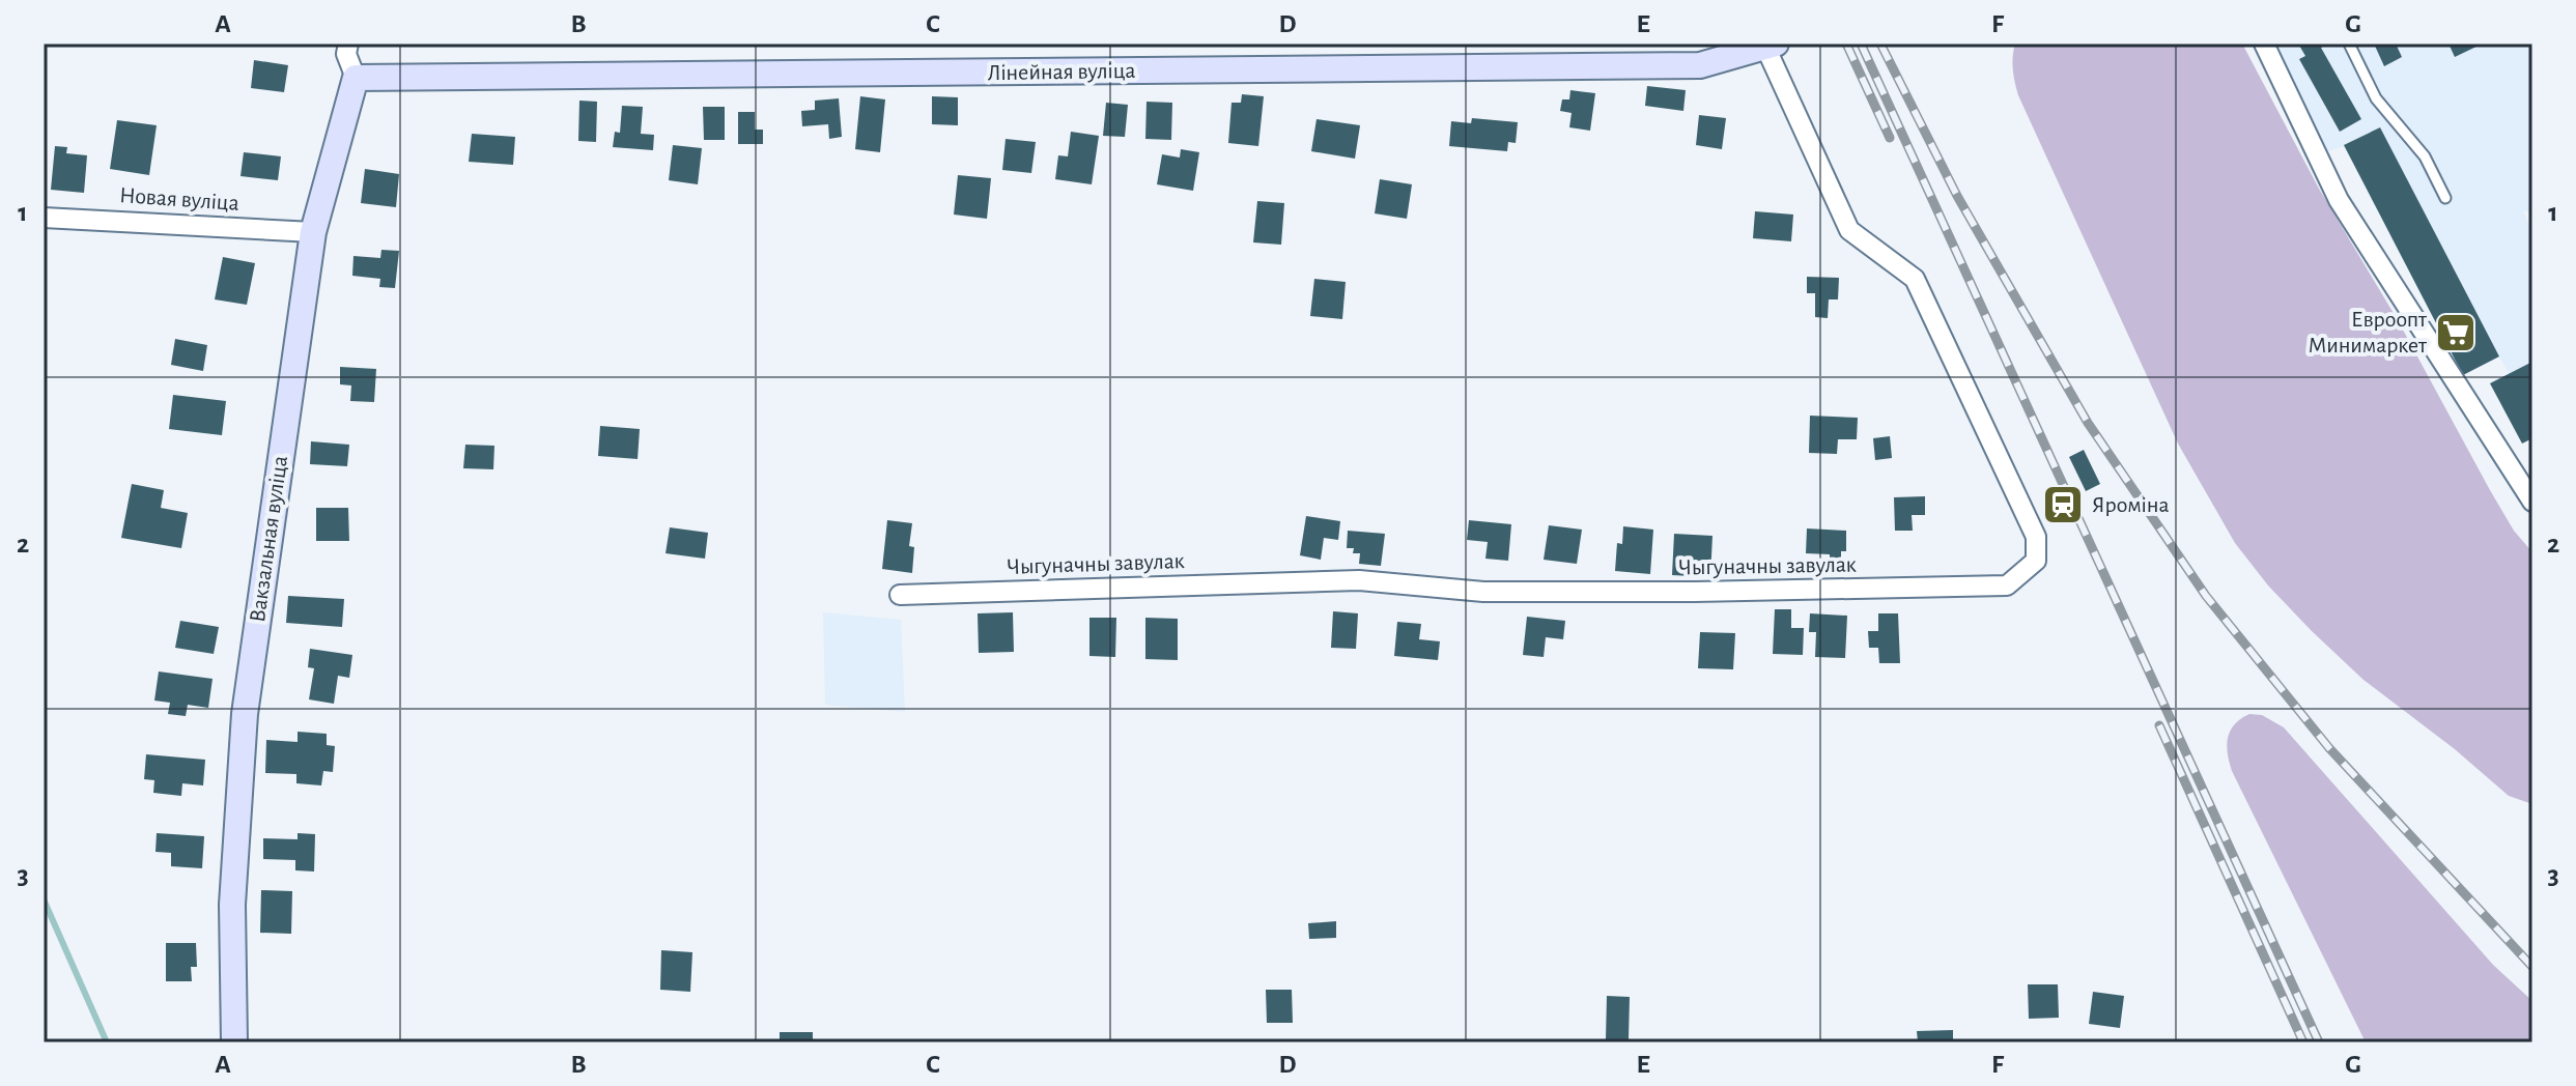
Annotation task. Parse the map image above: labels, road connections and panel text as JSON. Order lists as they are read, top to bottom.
{
  "streets": {
    "street": [
      "Лінейная вуліца",
      "Новая вуліца",
      "Вакзальная вуліца",
      "Чыгуначны завулак"
    ]
  },
  "crossings": [
    ["Лінейная вуліца", "Вакзальная вуліца"],
    ["Лінейная вуліца", "Чыгуначны завулак"],
    ["Новая вуліца", "Вакзальная вуліца"]
  ],
  "places": {
    "supermarket": ["Евроопт Минимаркет"],
    "station": ["Яроміна"]
  },
  "grid": {
    "columns": [
      "A",
      "B",
      "C",
      "D",
      "E",
      "F",
      "G"
    ],
    "rows": ["1", "2", "3"]
  }
}
